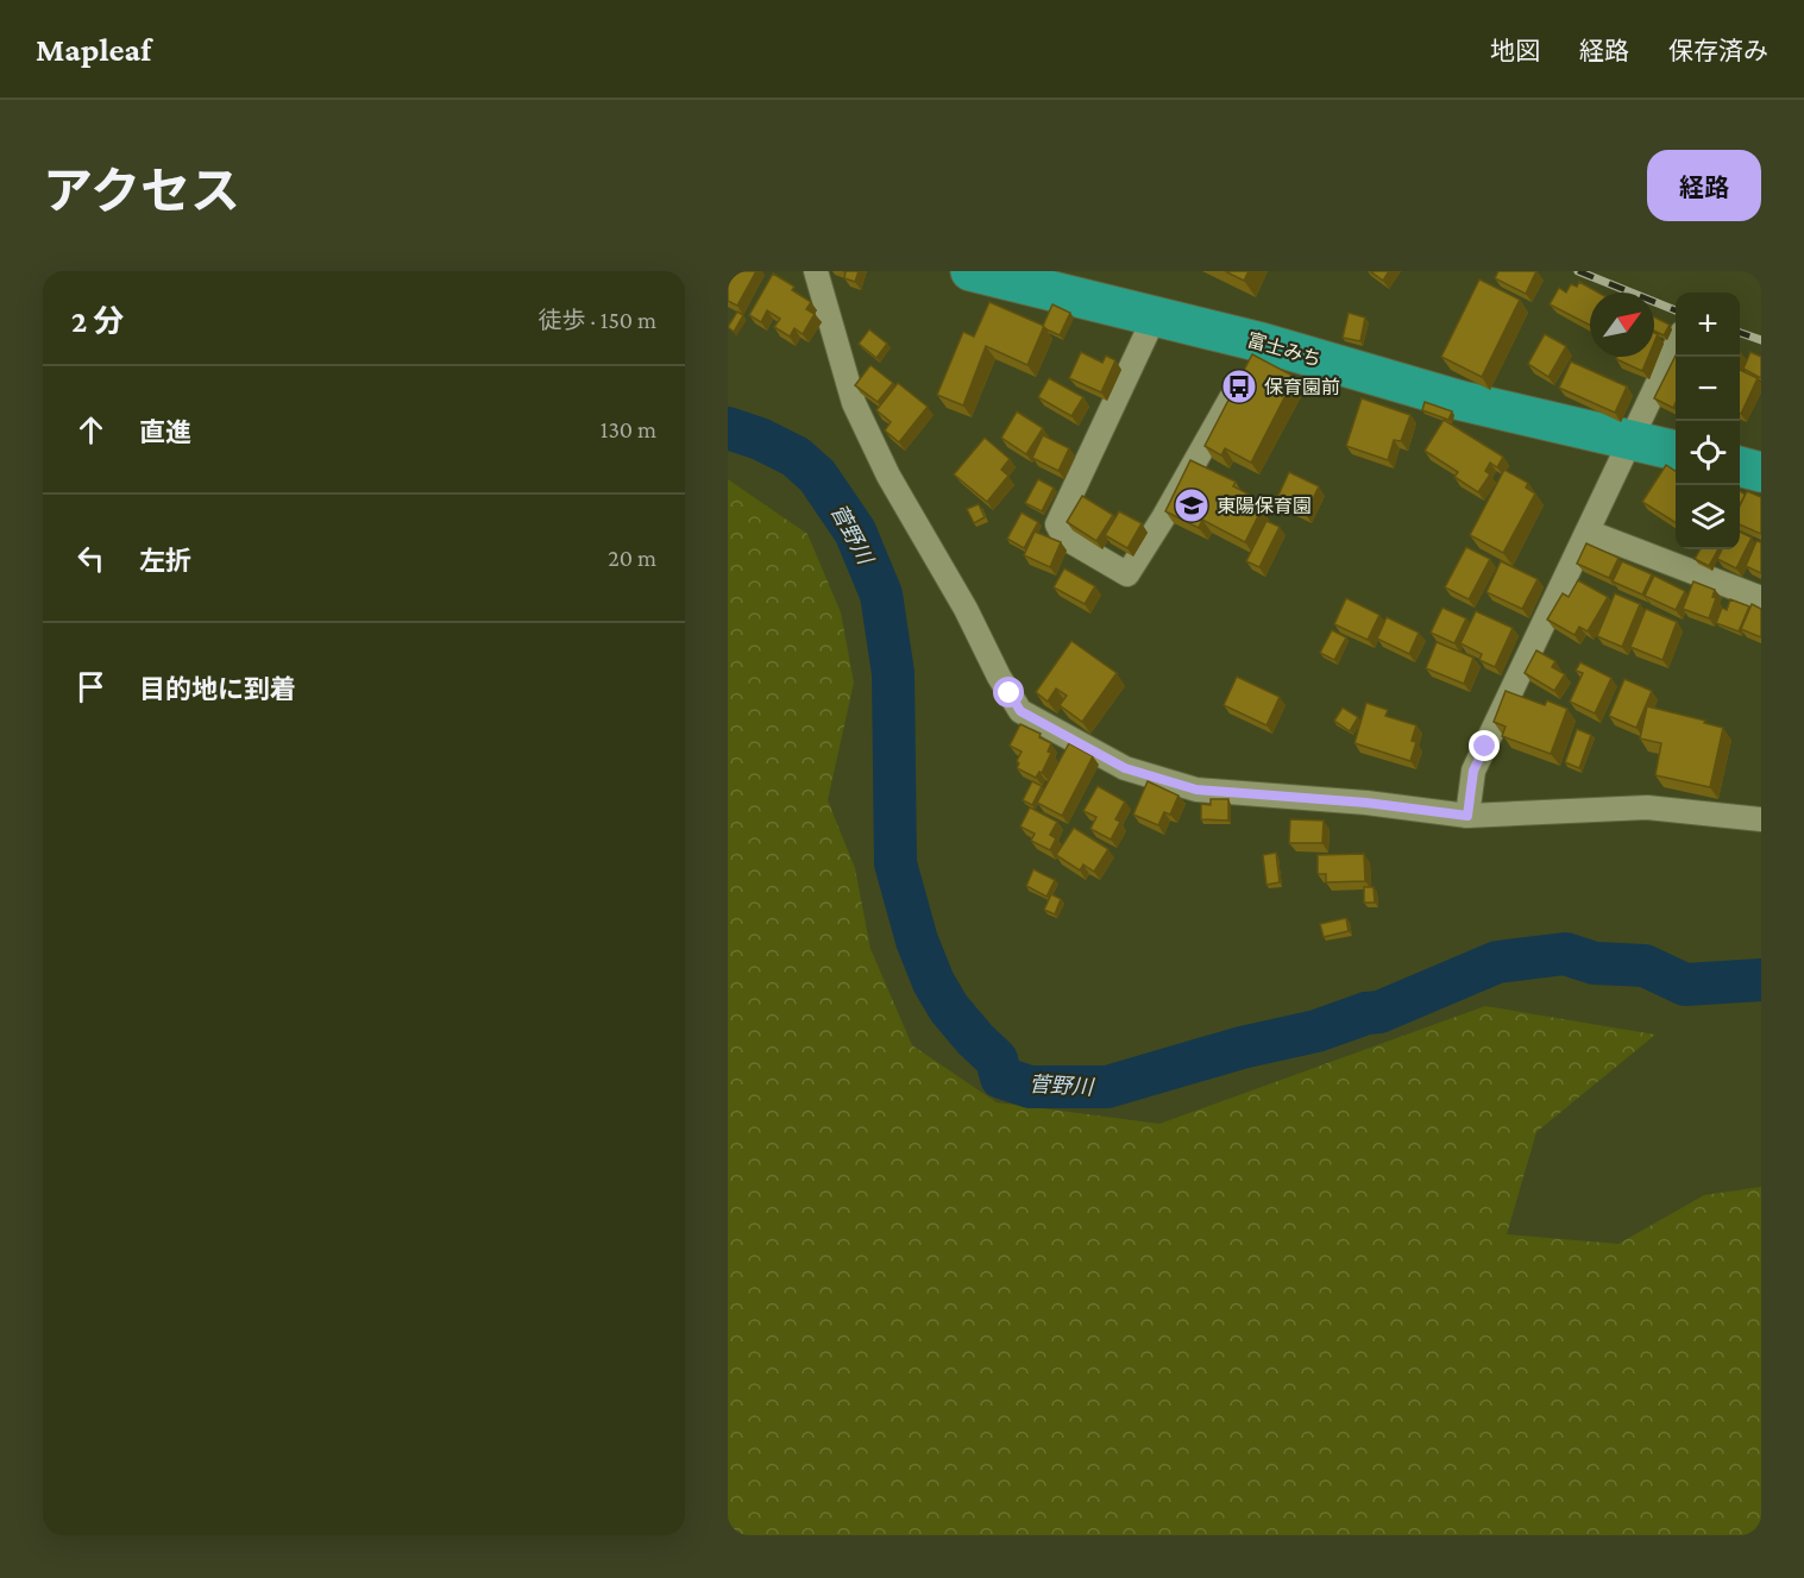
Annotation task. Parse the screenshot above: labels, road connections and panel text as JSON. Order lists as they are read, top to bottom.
{
  "streets": {
    "highway": ["富士みち"]
  },
  "water": ["菅野川"],
  "places": {
    "bus stop": ["保育園前"],
    "school or university": ["東陽保育園"]
  },
  "north": "top right",
  "page": {
    "header": "Mapleaf",
    "nav": ["地図", "経路", "保存済み"],
    "title": "アクセス",
    "buttons": "経路",
    "heading": ["2 分", "徒歩 · 150 m"],
    "map_buttons": ["+", "−"],
    "list": [
      ["直進", "130 m"],
      ["左折", "20 m"],
      "目的地に到着"
    ]
  }
}
